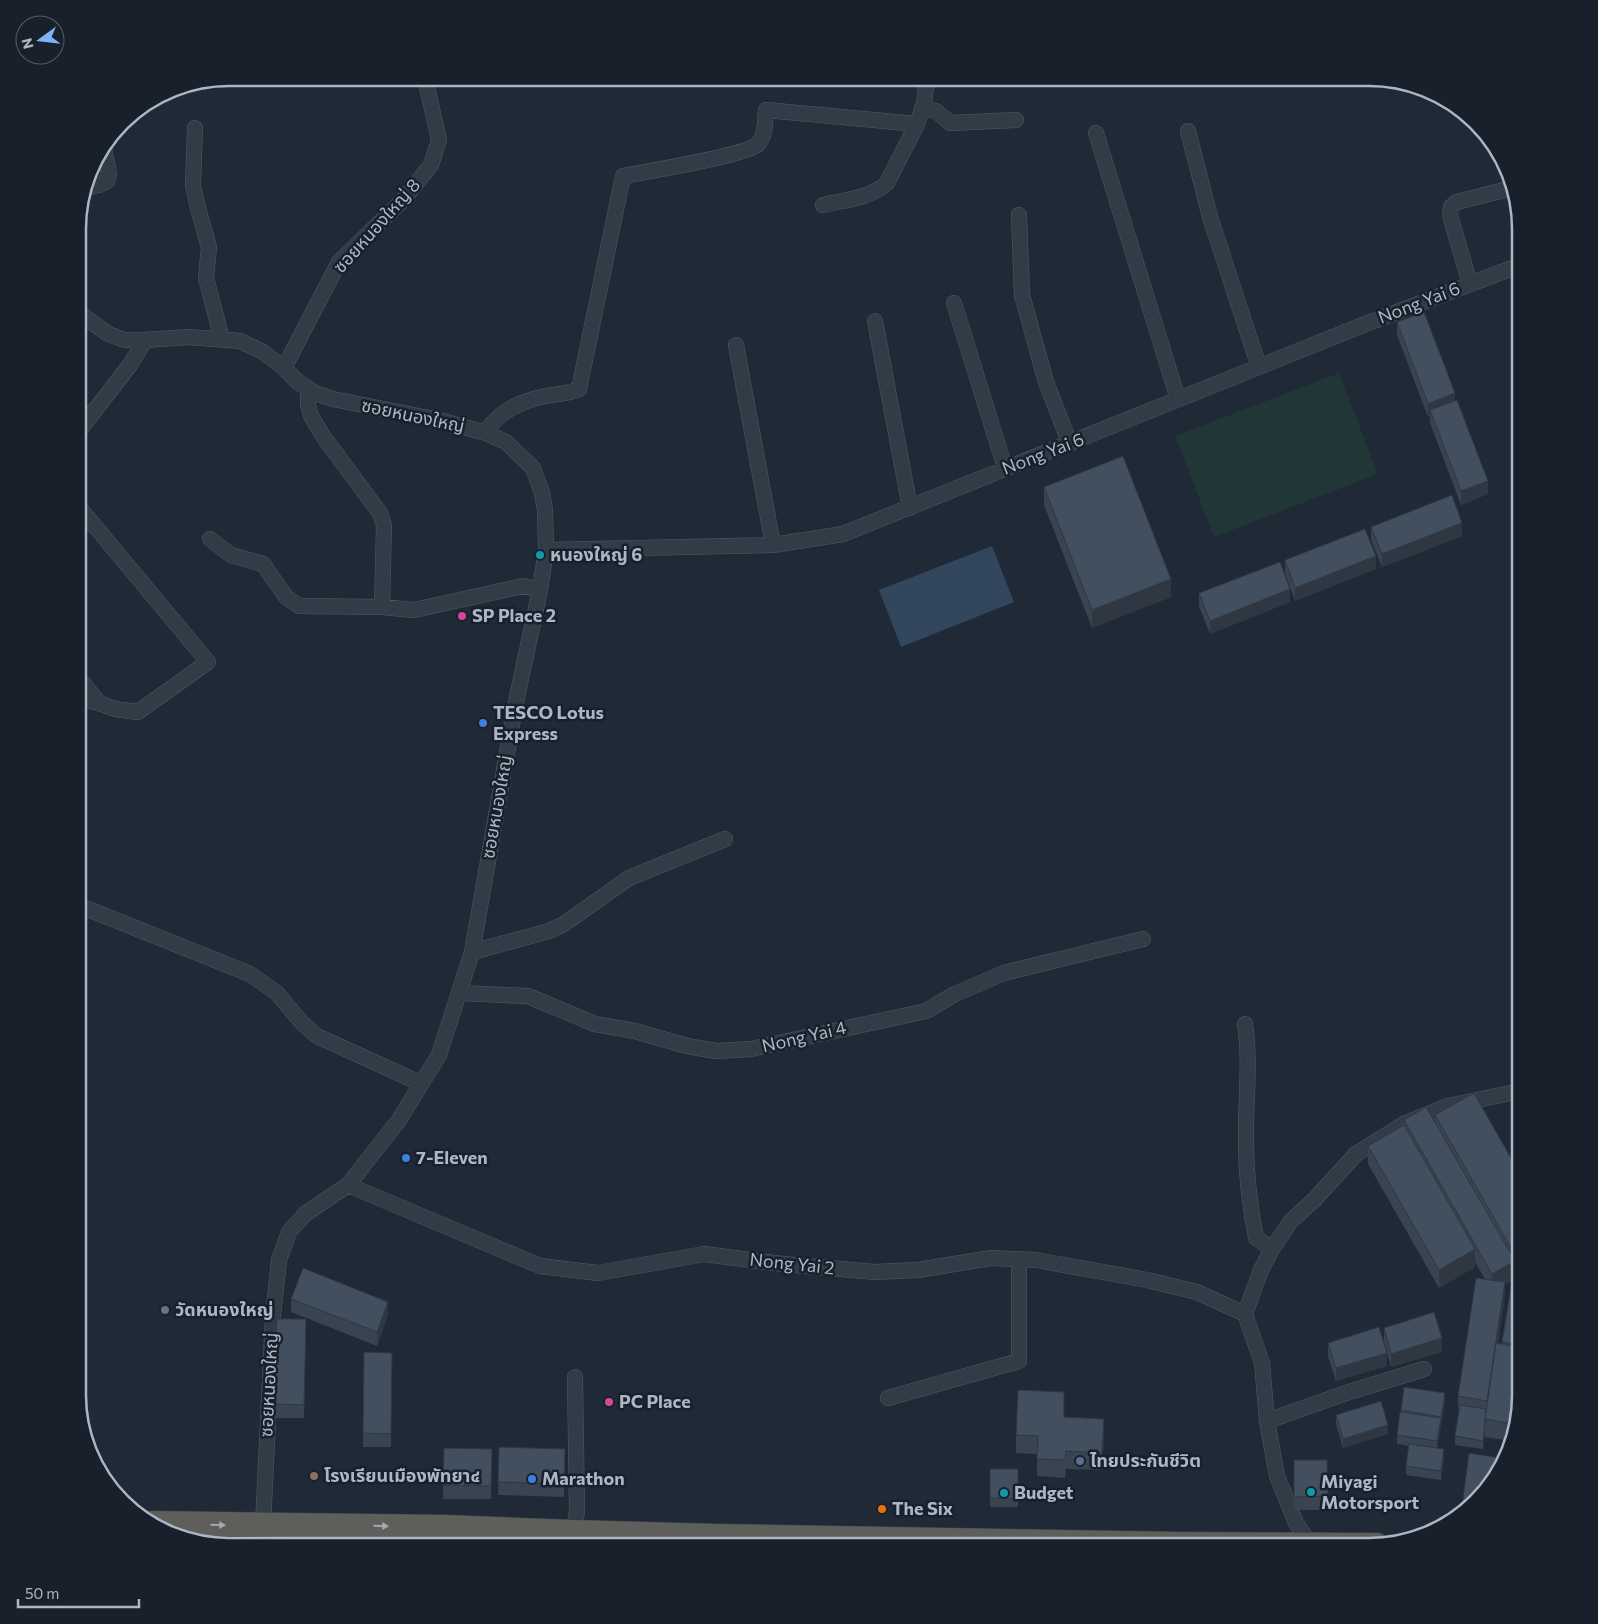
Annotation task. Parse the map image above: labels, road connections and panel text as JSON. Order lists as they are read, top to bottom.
{
  "streets": {
    "street": [
      "ซอยหนองใหญ่ 8",
      "Nong Yai 6",
      "ซอยหนองใหญ่",
      "Nong Yai 4",
      "Nong Yai 2"
    ]
  },
  "crossings": [
    ["ซอยหนองใหญ่ 8", "ซอยหนองใหญ่"],
    ["Nong Yai 6", "ซอยหนองใหญ่"],
    ["ซอยหนองใหญ่", "Nong Yai 4"],
    ["ซอยหนองใหญ่", "Nong Yai 2"]
  ],
  "places": [
    "หนองใหญ่ 6",
    "SP Place 2",
    "TESCO Lotus Express",
    "7-Eleven",
    "วัดหนองใหญ่",
    "PC Place",
    "ไทยประกันชีวิต",
    "โรงเรียนเมืองพัทยา๔",
    "Marathon",
    "Miyagi Motorsport",
    "Budget",
    "The Six"
  ],
  "scale_bar": "50 m",
  "north": "left"
}
